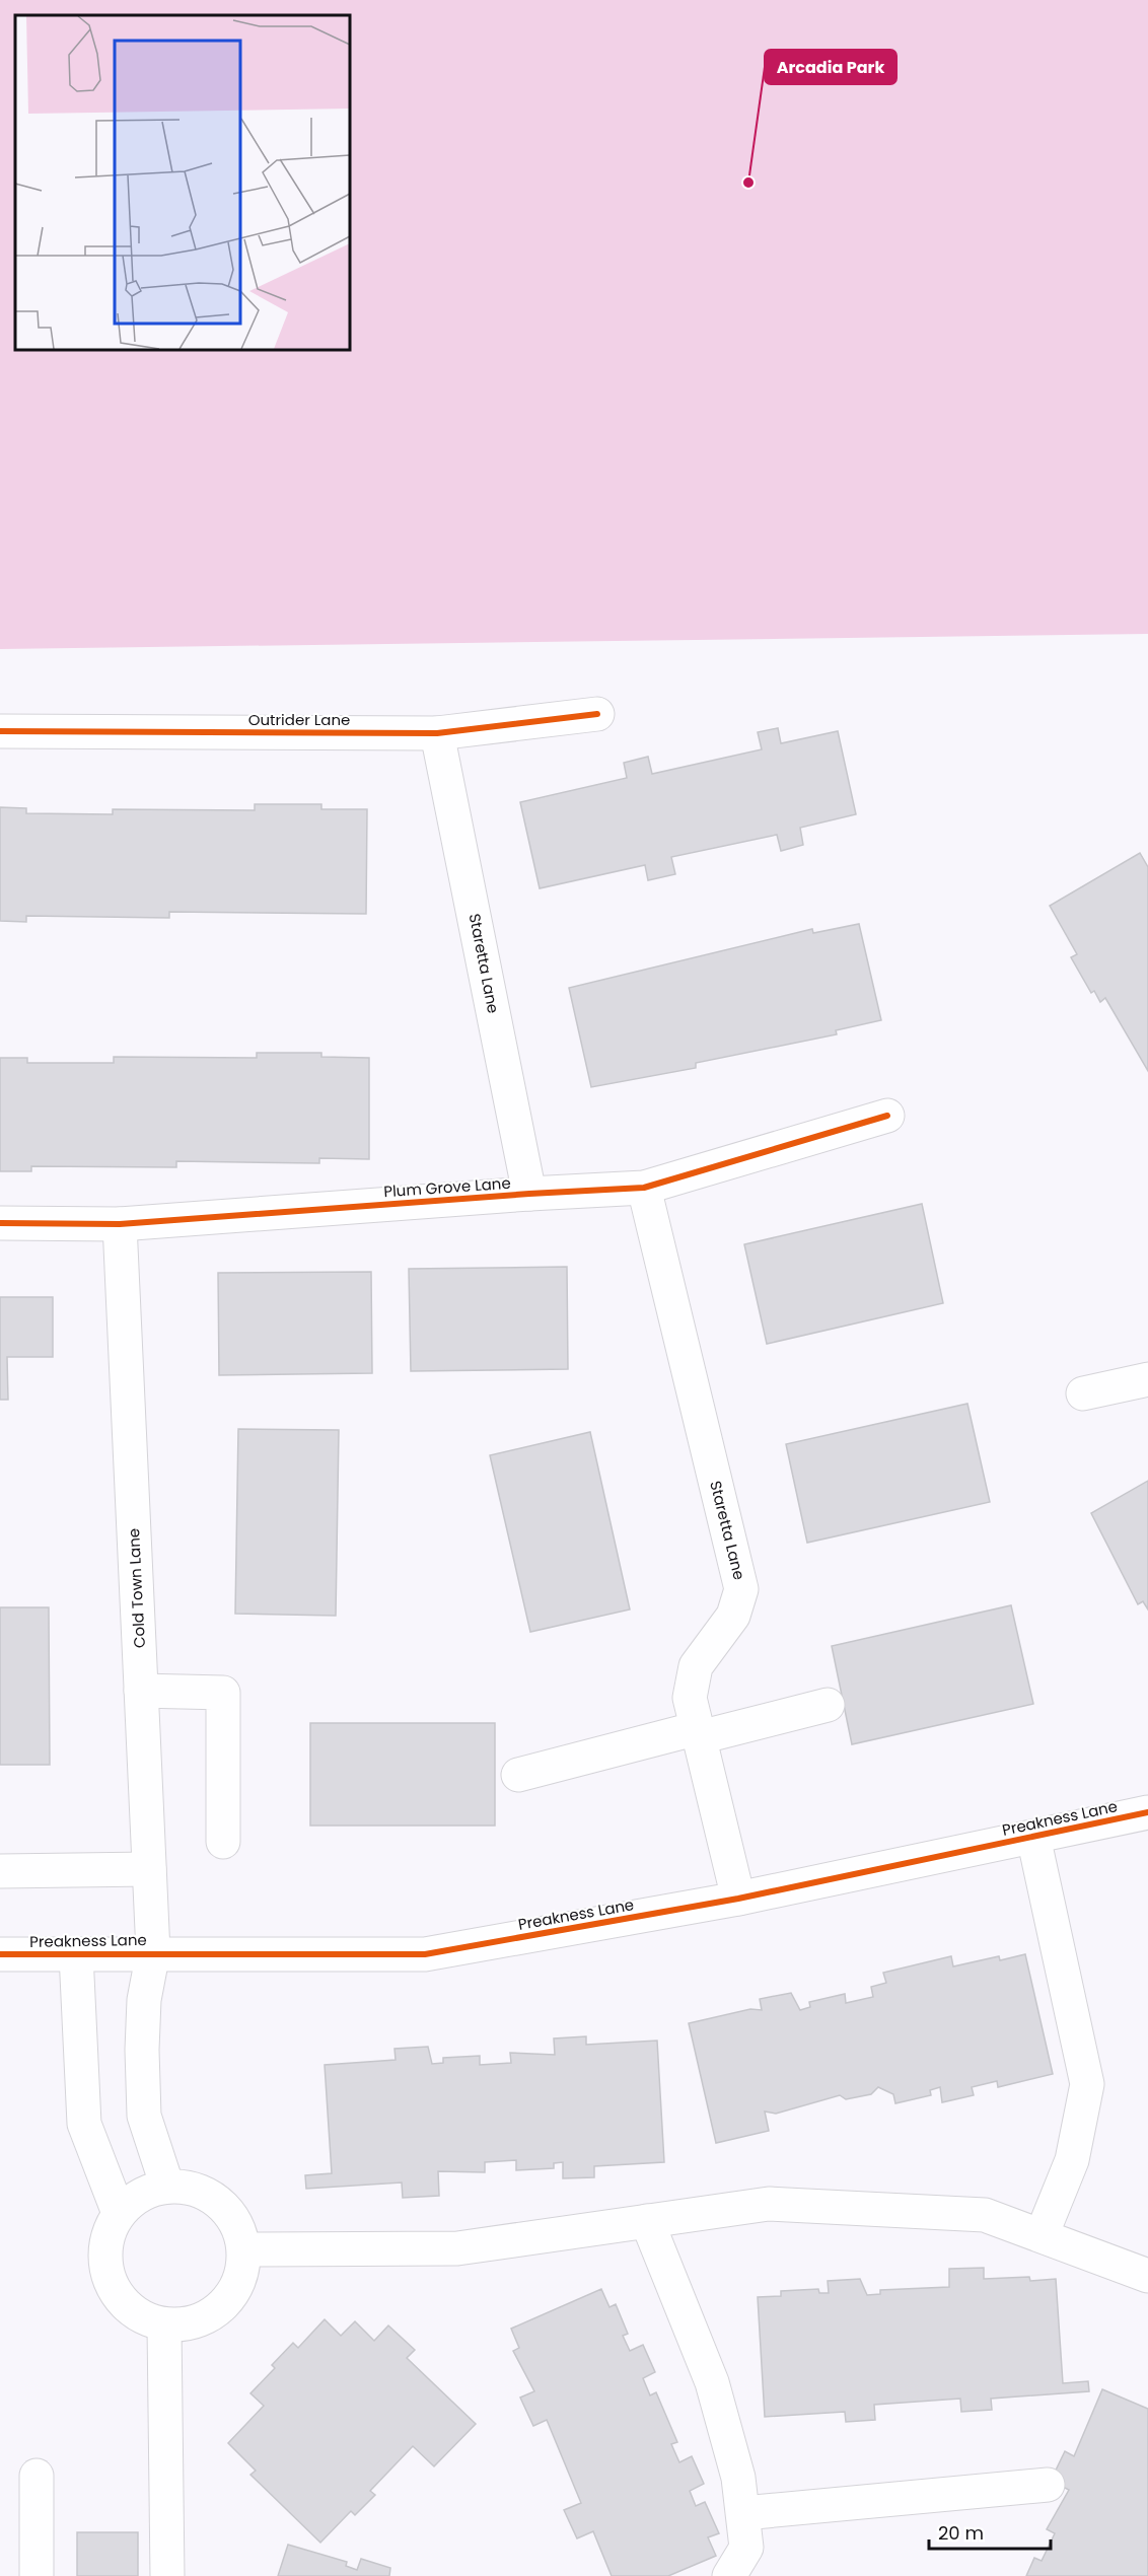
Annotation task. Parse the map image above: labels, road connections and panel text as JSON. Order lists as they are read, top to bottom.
{
  "streets": {
    "street": [
      "Outrider Lane",
      "Staretta Lane",
      "Plum Grove Lane",
      "Cold Town Lane",
      "Preakness Lane"
    ]
  },
  "crossings": [
    ["Outrider Lane", "Staretta Lane"],
    ["Staretta Lane", "Plum Grove Lane"],
    ["Staretta Lane", "Preakness Lane"],
    ["Plum Grove Lane", "Cold Town Lane"],
    ["Cold Town Lane", "Preakness Lane"]
  ],
  "places": ["Arcadia Park"],
  "scale_bar": "20 m"
}
